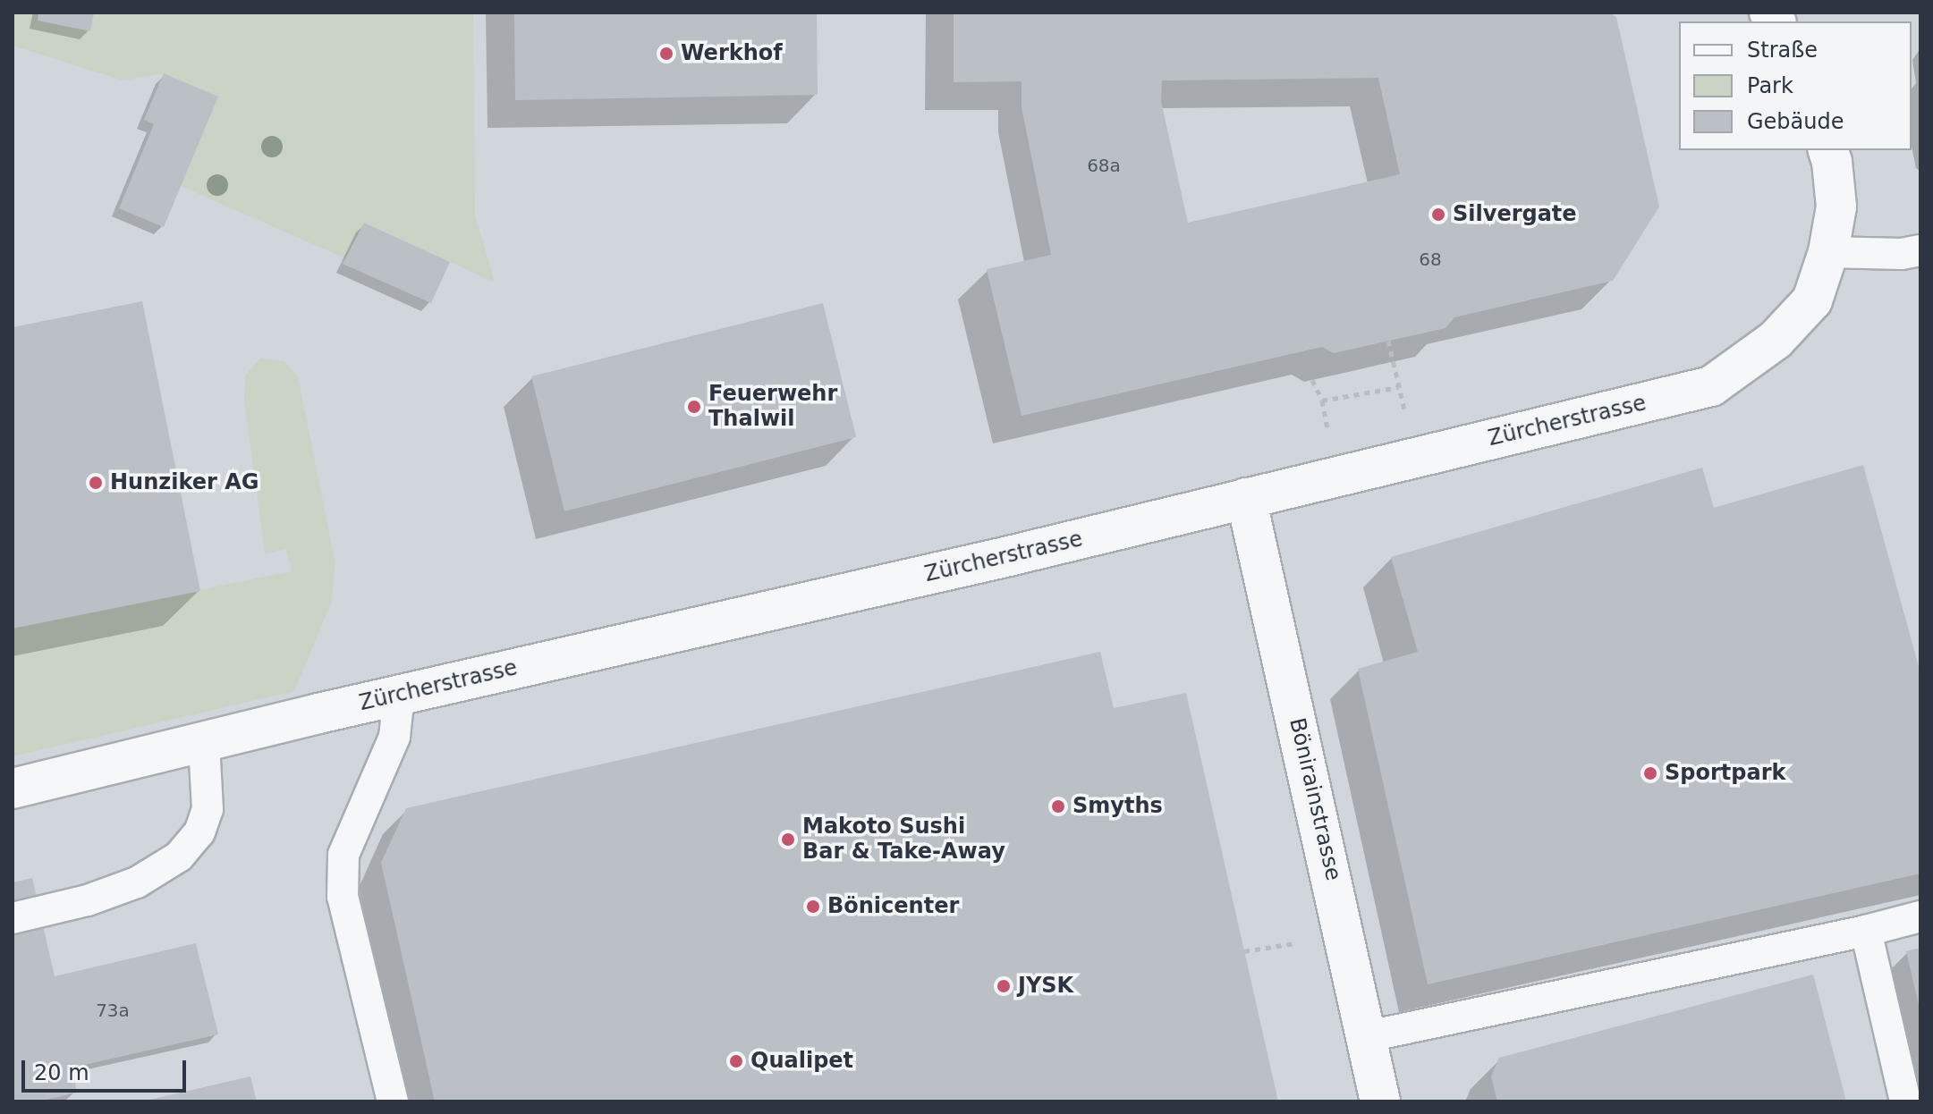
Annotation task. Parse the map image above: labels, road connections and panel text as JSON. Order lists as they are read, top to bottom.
{
  "streets": {
    "street": ["Zürcherstrasse", "Bönirainstrasse"]
  },
  "crossings": [
    ["Zürcherstrasse", "Bönirainstrasse"]
  ],
  "places": [
    "Werkhof",
    "Silvergate",
    "Feuerwehr Thalwil",
    "Hunziker AG",
    "Sportpark",
    "Smyths",
    "Makoto Sushi Bar & Take-Away",
    "Bönicenter",
    "JYSK",
    "Qualipet"
  ],
  "house_numbers": ["68a", "68", "73a"],
  "legend": ["Straße", "Park", "Gebäude"],
  "scale_bar": "20 m"
}
